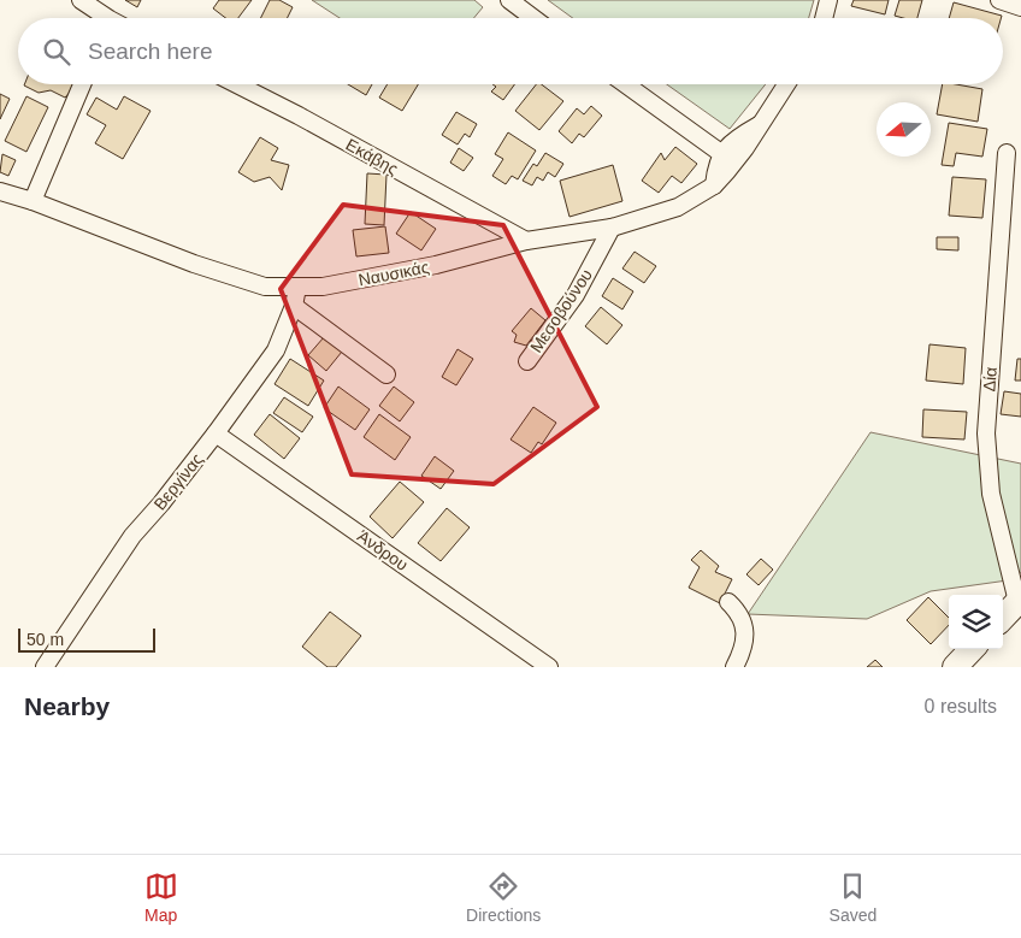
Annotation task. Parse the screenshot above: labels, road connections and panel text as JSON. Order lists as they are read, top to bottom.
{
  "streets": {
    "street": [
      "Εκάβης",
      "Ναυσικάς",
      "Μεσοβούνου",
      "Δία",
      "Βεργίνας",
      "Άνδρου"
    ]
  },
  "crossings": [
    ["Εκάβης", "Ναυσικάς"],
    ["Ναυσικάς", "Μεσοβούνου"],
    ["Ναυσικάς", "Βεργίνας"],
    ["Βεργίνας", "Άνδρου"]
  ],
  "scale_bar": "50 m",
  "north": "left",
  "page": {
    "search": "Search here",
    "scale": "50 m",
    "heading": ["Nearby", "0 results"],
    "nav": ["Map", "Directions", "Saved"]
  }
}
